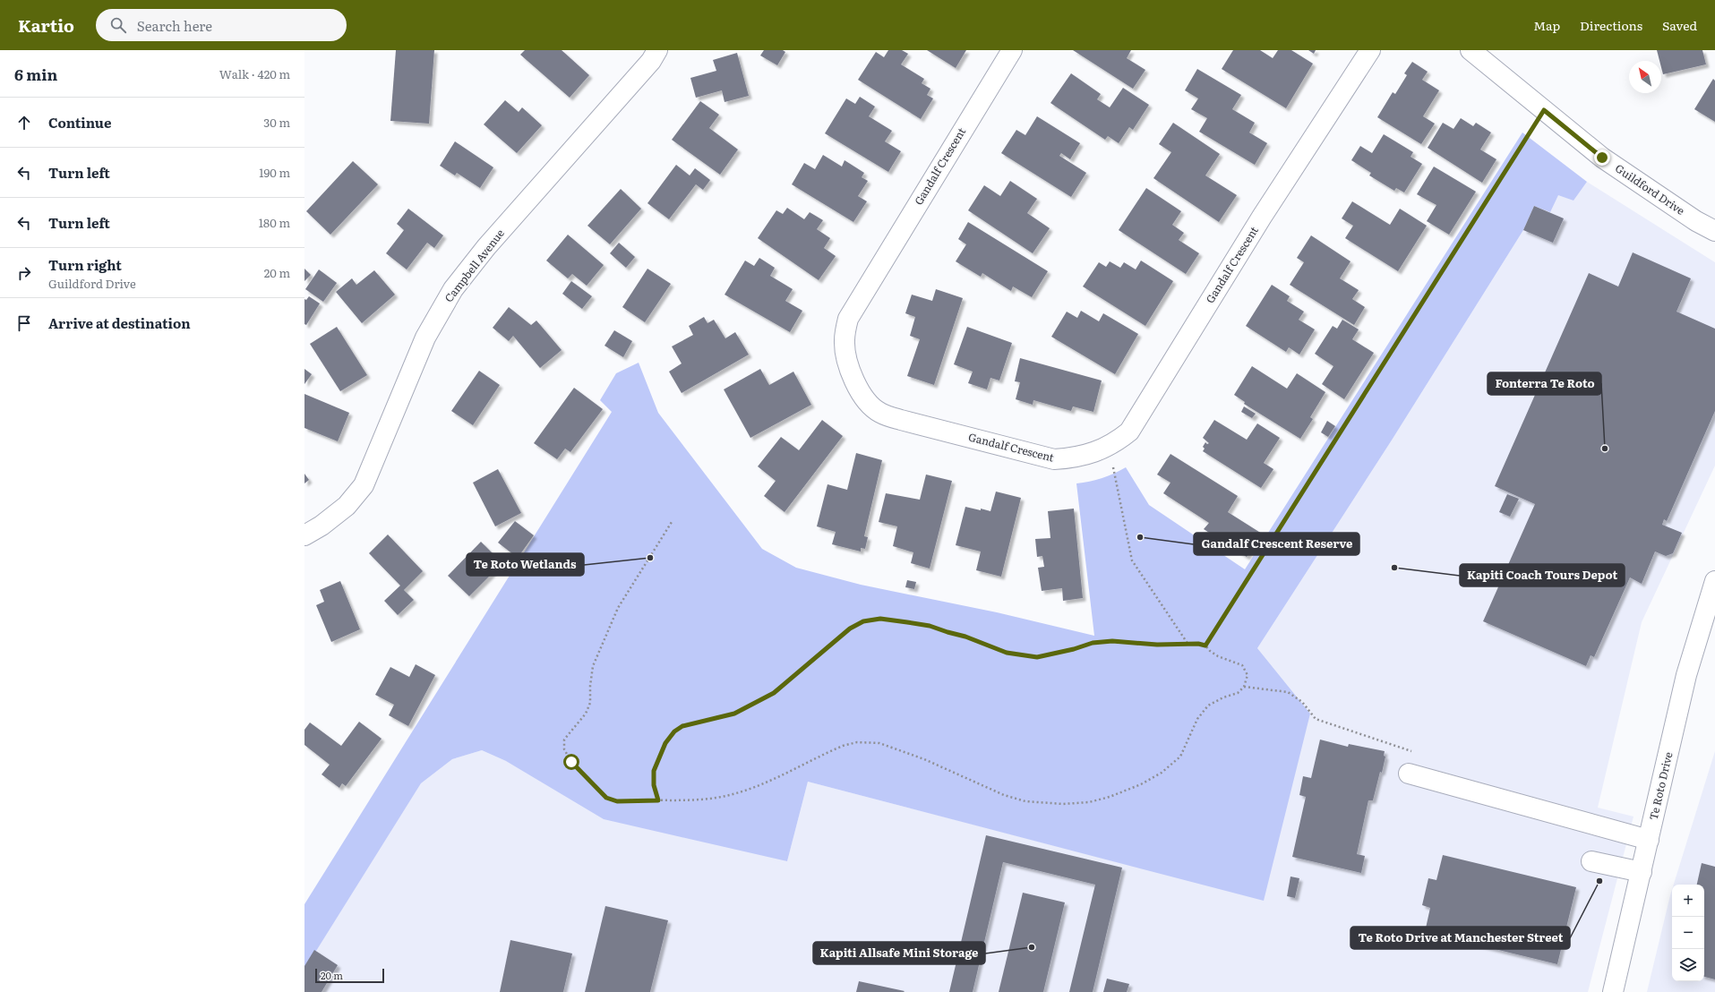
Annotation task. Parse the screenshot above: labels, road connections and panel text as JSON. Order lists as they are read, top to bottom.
{
  "streets": {
    "street": [
      "Gandalf Crescent",
      "Guildford Drive",
      "Campbell Avenue",
      "Te Roto Drive"
    ]
  },
  "places": [
    "Fonterra Te Roto",
    "Gandalf Crescent Reserve",
    "Te Roto Wetlands",
    "Kapiti Coach Tours Depot",
    "Te Roto Drive at Manchester Street",
    "Kapiti Allsafe Mini Storage"
  ],
  "scale_bar": "20 m",
  "north": "top left",
  "page": {
    "header": "Kartio",
    "search": "Search here",
    "nav": ["Map", "Directions", "Saved"],
    "heading": ["6 min", "Walk · 420 m"],
    "list": [
      ["Continue", "30 m"],
      ["Turn left", "190 m"],
      ["Turn left", "180 m"],
      ["Turn right", "Guildford Drive", "20 m"],
      "Arrive at destination"
    ],
    "map_buttons": ["+", "−"],
    "scale": "20 m"
  }
}
